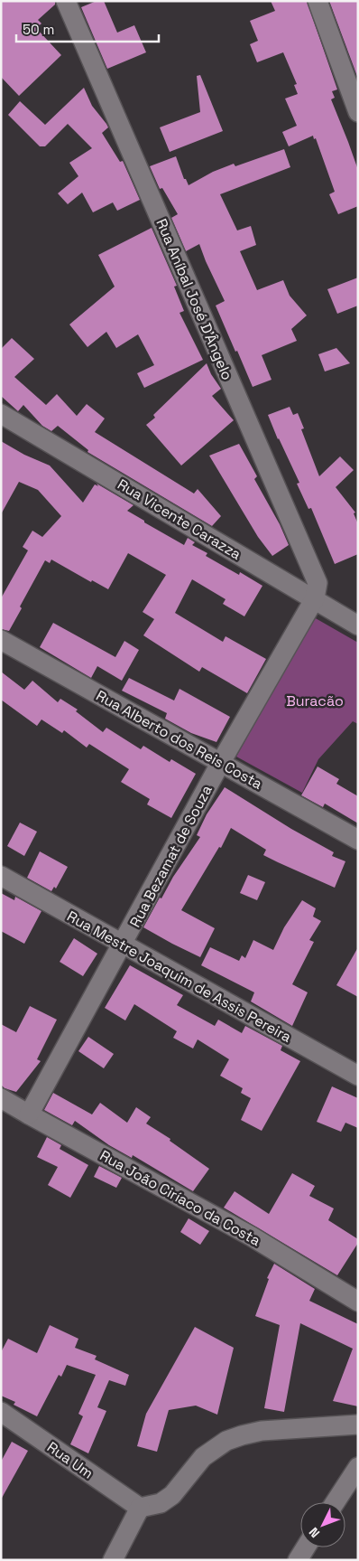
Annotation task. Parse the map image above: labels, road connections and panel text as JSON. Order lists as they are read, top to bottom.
{
  "streets": {
    "street": [
      "Rua Aníbal José D'Ângelo",
      "Rua Vicente Carazza",
      "Rua Alberto dos Reis Costa",
      "Rua Bezamat de Souza",
      "Rua Mestre Joaquim de Assis Pereira",
      "Rua João Ciríaco da Costa",
      "Rua Um"
    ]
  },
  "crossings": [
    ["Rua Aníbal José D'Ângelo", "Rua Vicente Carazza"],
    ["Rua Aníbal José D'Ângelo", "Rua Bezamat de Souza"],
    ["Rua Vicente Carazza", "Rua Bezamat de Souza"],
    ["Rua Alberto dos Reis Costa", "Rua Bezamat de Souza"],
    ["Rua Bezamat de Souza", "Rua Mestre Joaquim de Assis Pereira"],
    ["Rua Bezamat de Souza", "Rua João Ciríaco da Costa"]
  ],
  "parks": ["Buracão"],
  "scale_bar": "50 m",
  "north": "bottom left"
}
